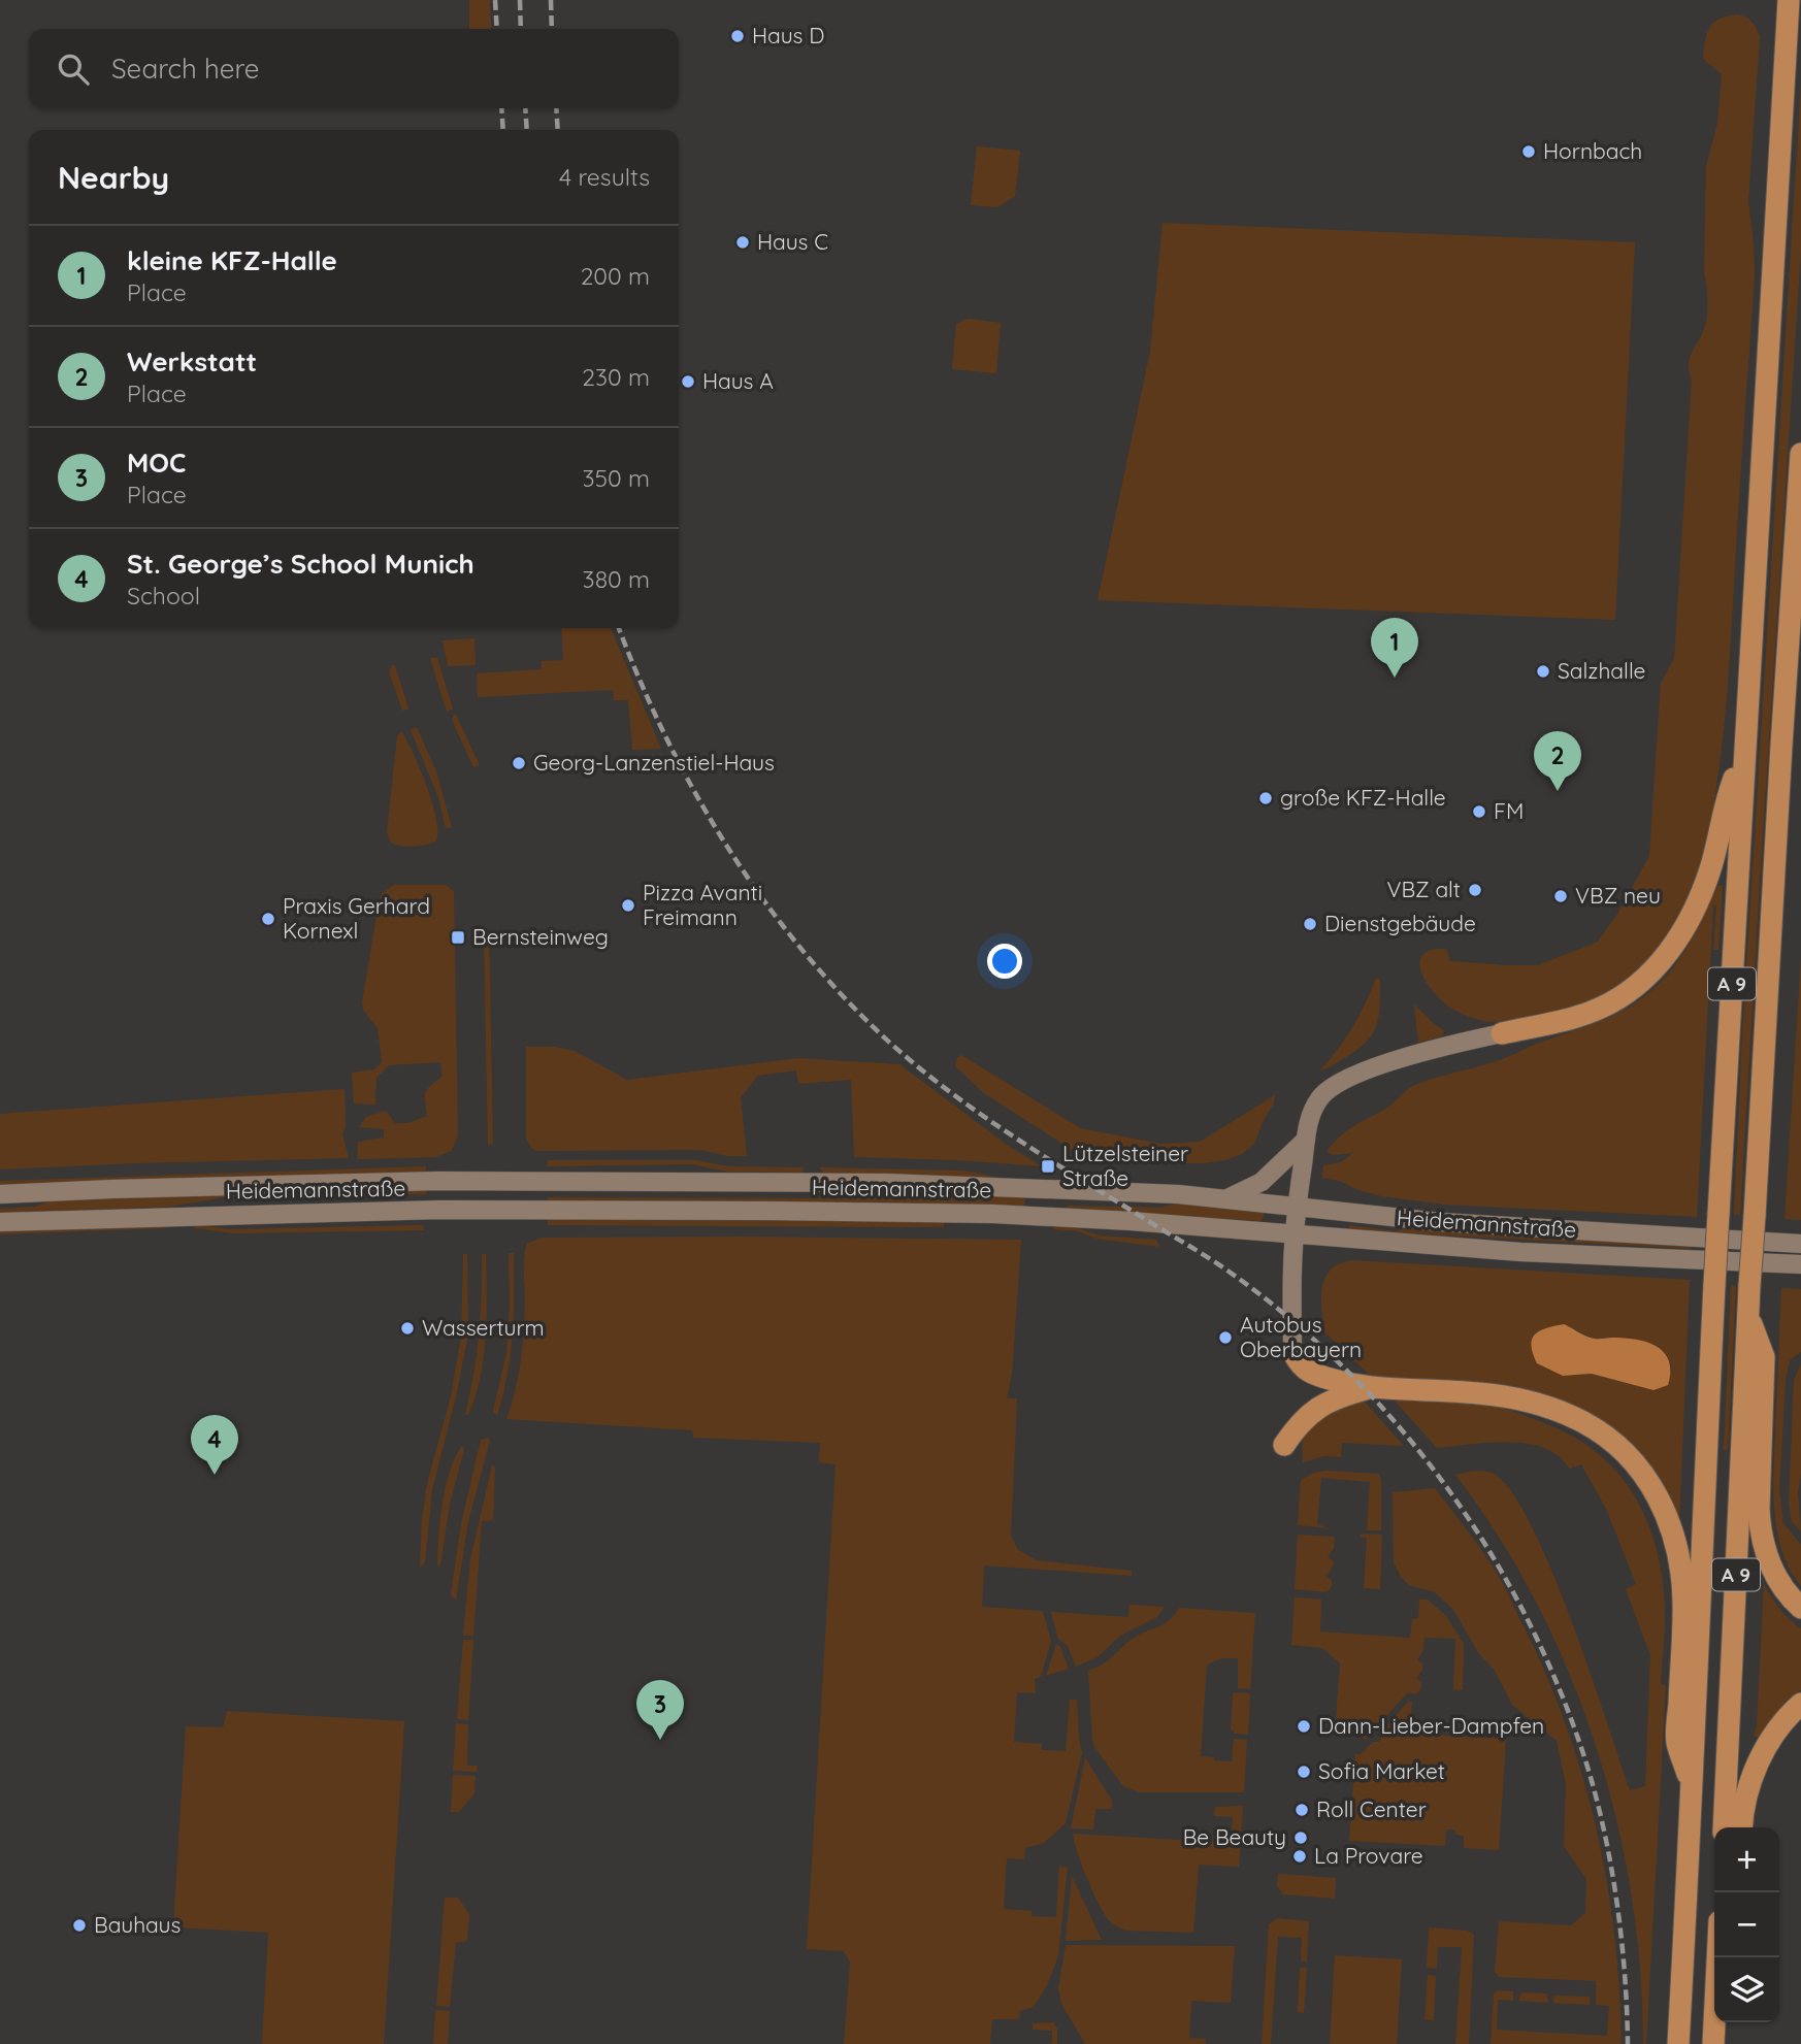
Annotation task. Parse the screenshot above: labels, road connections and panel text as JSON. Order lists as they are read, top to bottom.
{
  "streets": {
    "highway": ["A 9"],
    "main road": ["Heidemannstraße"]
  },
  "places": {
    "other": [
      "Haus D",
      "Hornbach",
      "Haus C",
      "Haus A",
      "Salzhalle",
      "Georg-Lanzenstiel-Haus",
      "große KFZ-Halle",
      "FM",
      "VBZ alt",
      "VBZ neu",
      "Pizza Avanti Freimann",
      "Praxis Gerhard Kornexl",
      "Dienstgebäude",
      "Wasserturm",
      "Autobus Oberbayern",
      "Dann-Lieber-Dampfen",
      "Sofia Market",
      "Roll Center",
      "Be Beauty",
      "La Provare",
      "Bauhaus"
    ],
    "transit": ["Bernsteinweg", "Lützelsteiner Straße"]
  },
  "page": {
    "search": "Search here",
    "heading": ["Nearby", "4 results"],
    "list": [
      {
        "mark": "1",
        "name": "kleine KFZ-Halle",
        "note": "Place",
        "value": "200 m"
      },
      {
        "mark": "2",
        "name": "Werkstatt",
        "note": "Place",
        "value": "230 m"
      },
      {
        "mark": "3",
        "name": "MOC",
        "note": "Place",
        "value": "350 m"
      },
      {
        "mark": "4",
        "name": "St. George’s School Munich",
        "note": "School",
        "value": "380 m"
      }
    ],
    "pins": [
      "1",
      "2",
      "4",
      "3"
    ],
    "map_buttons": ["+", "−"]
  }
}
